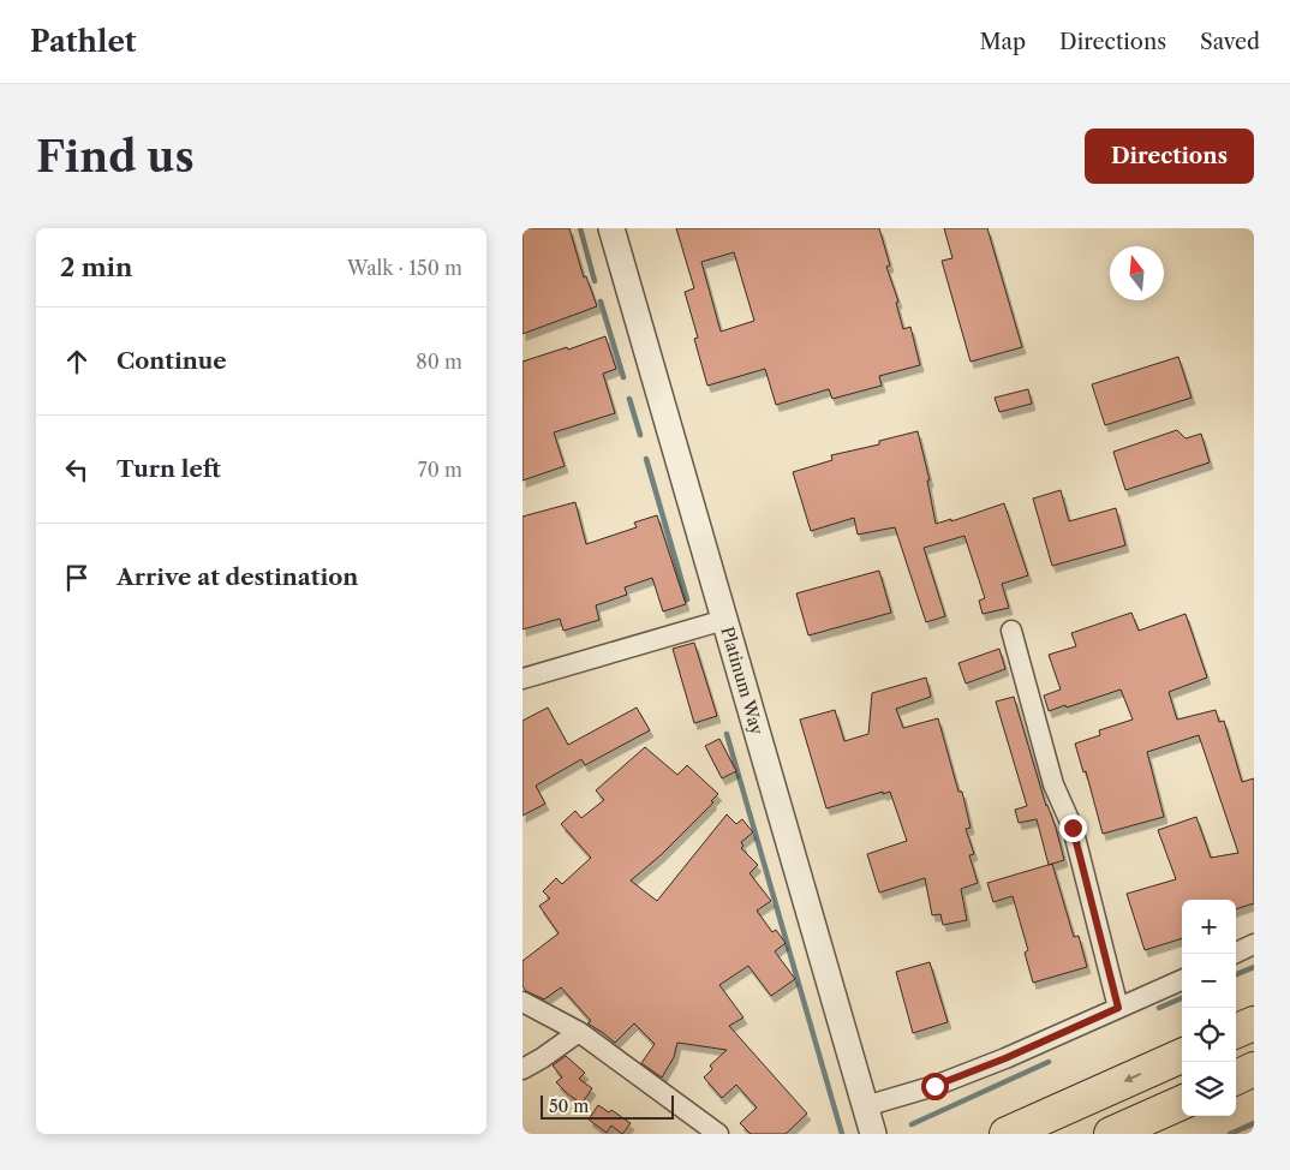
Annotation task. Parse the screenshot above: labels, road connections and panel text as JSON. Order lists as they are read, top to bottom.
{
  "streets": {
    "street": ["Platinum Way"]
  },
  "scale_bar": "50 m",
  "north": "top",
  "page": {
    "header": "Pathlet",
    "nav": ["Map", "Directions", "Saved"],
    "buttons": "Directions",
    "title": "Find us",
    "heading": ["2 min", "Walk · 150 m"],
    "list": [
      ["Continue", "80 m"],
      ["Turn left", "70 m"],
      "Arrive at destination"
    ],
    "map_buttons": ["+", "−"],
    "scale": "50 m"
  }
}
